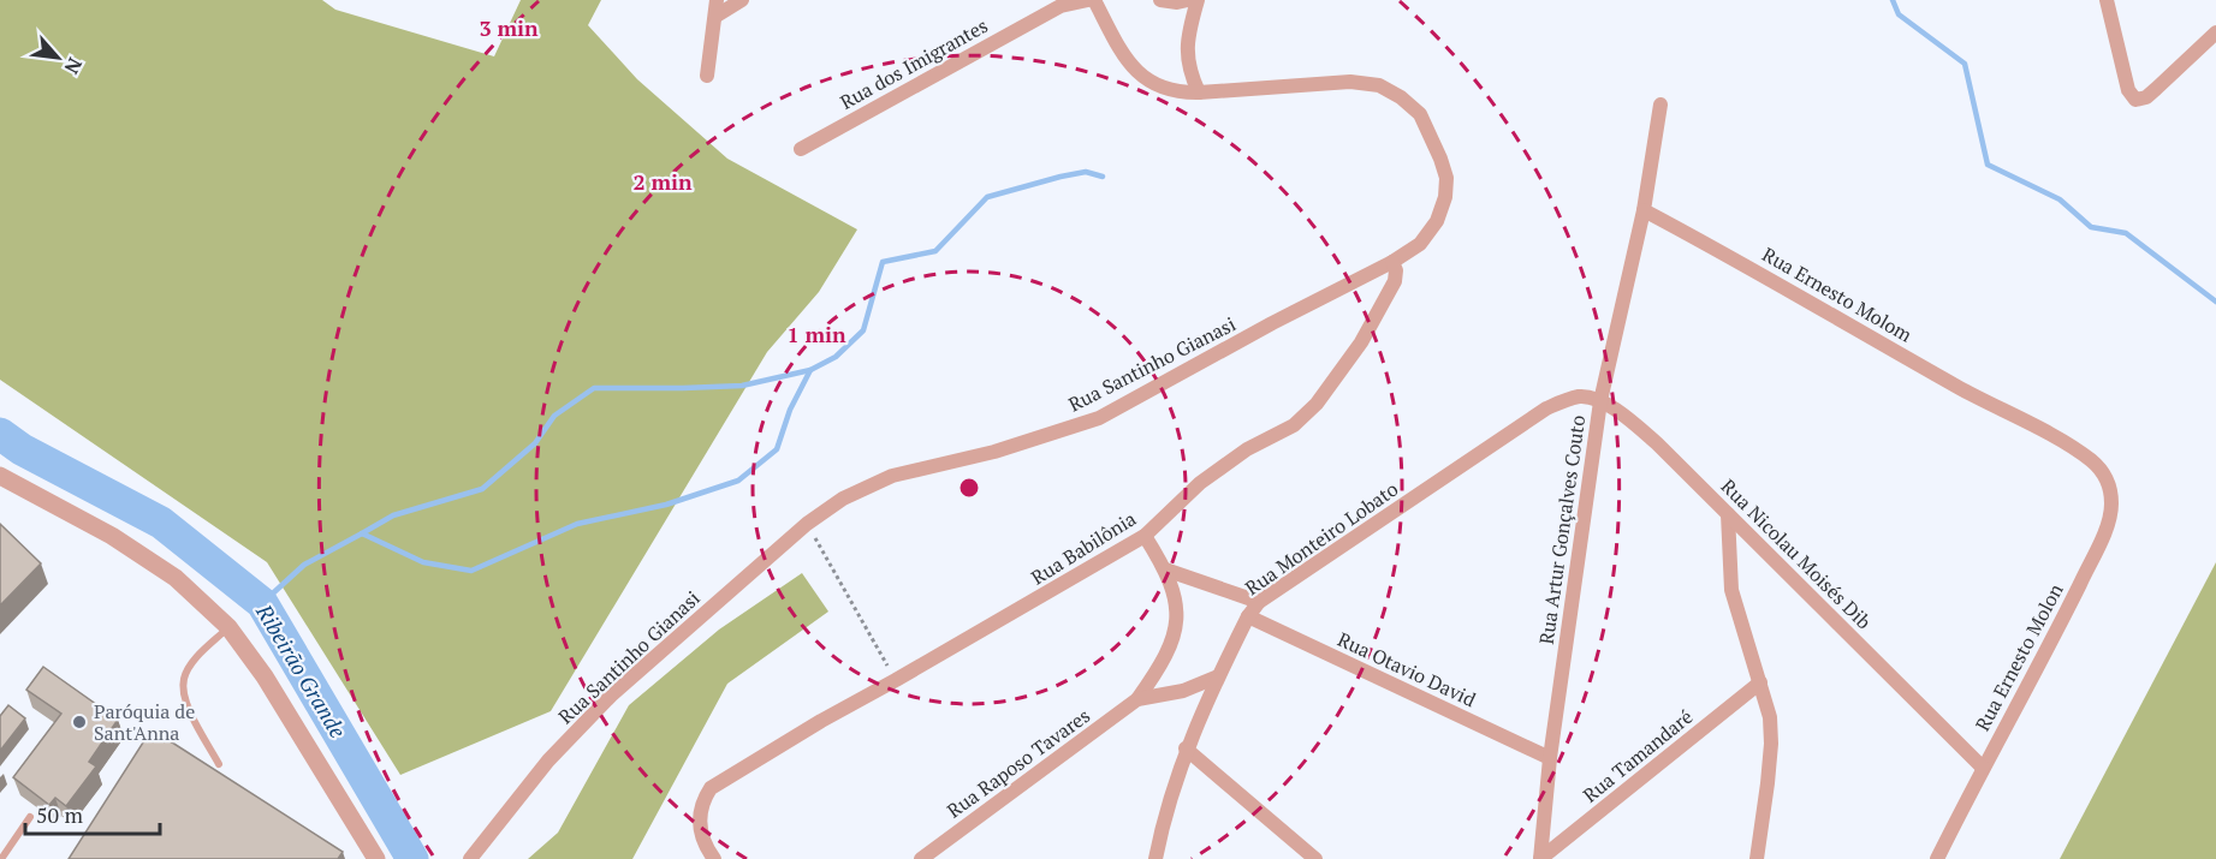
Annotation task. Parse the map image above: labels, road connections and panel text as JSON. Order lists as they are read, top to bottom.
{
  "streets": {
    "street": [
      "Rua dos Imigrantes",
      "Rua Ernesto Molom",
      "Rua Santinho Gianasi",
      "Rua Artur Gonçalves Couto",
      "Rua Monteiro Lobato",
      "Rua Babilônia",
      "Rua Nicolau Moisés Dib",
      "Rua Ernesto Molon",
      "Rua Otavio David",
      "Rua Tamandaré",
      "Rua Raposo Tavares"
    ]
  },
  "crossings": [
    ["Rua Ernesto Molom", "Rua Artur Gonçalves Couto"],
    ["Rua Ernesto Molom", "Rua Ernesto Molon"],
    ["Rua Santinho Gianasi", "Rua Babilônia"],
    ["Rua Artur Gonçalves Couto", "Rua Monteiro Lobato"],
    ["Rua Artur Gonçalves Couto", "Rua Nicolau Moisés Dib"],
    ["Rua Artur Gonçalves Couto", "Rua Otavio David"],
    ["Rua Artur Gonçalves Couto", "Rua Tamandaré"],
    ["Rua Monteiro Lobato", "Rua Nicolau Moisés Dib"],
    ["Rua Monteiro Lobato", "Rua Otavio David"],
    ["Rua Monteiro Lobato", "Rua Raposo Tavares"],
    ["Rua Babilônia", "Rua Raposo Tavares"],
    ["Rua Nicolau Moisés Dib", "Rua Ernesto Molon"]
  ],
  "water": ["Ribeirão Grande"],
  "places": ["Paróquia de Sant'Anna"],
  "scale_bar": "50 m",
  "north": "bottom right",
  "rings": ["3 min", "2 min", "1 min"]
}
